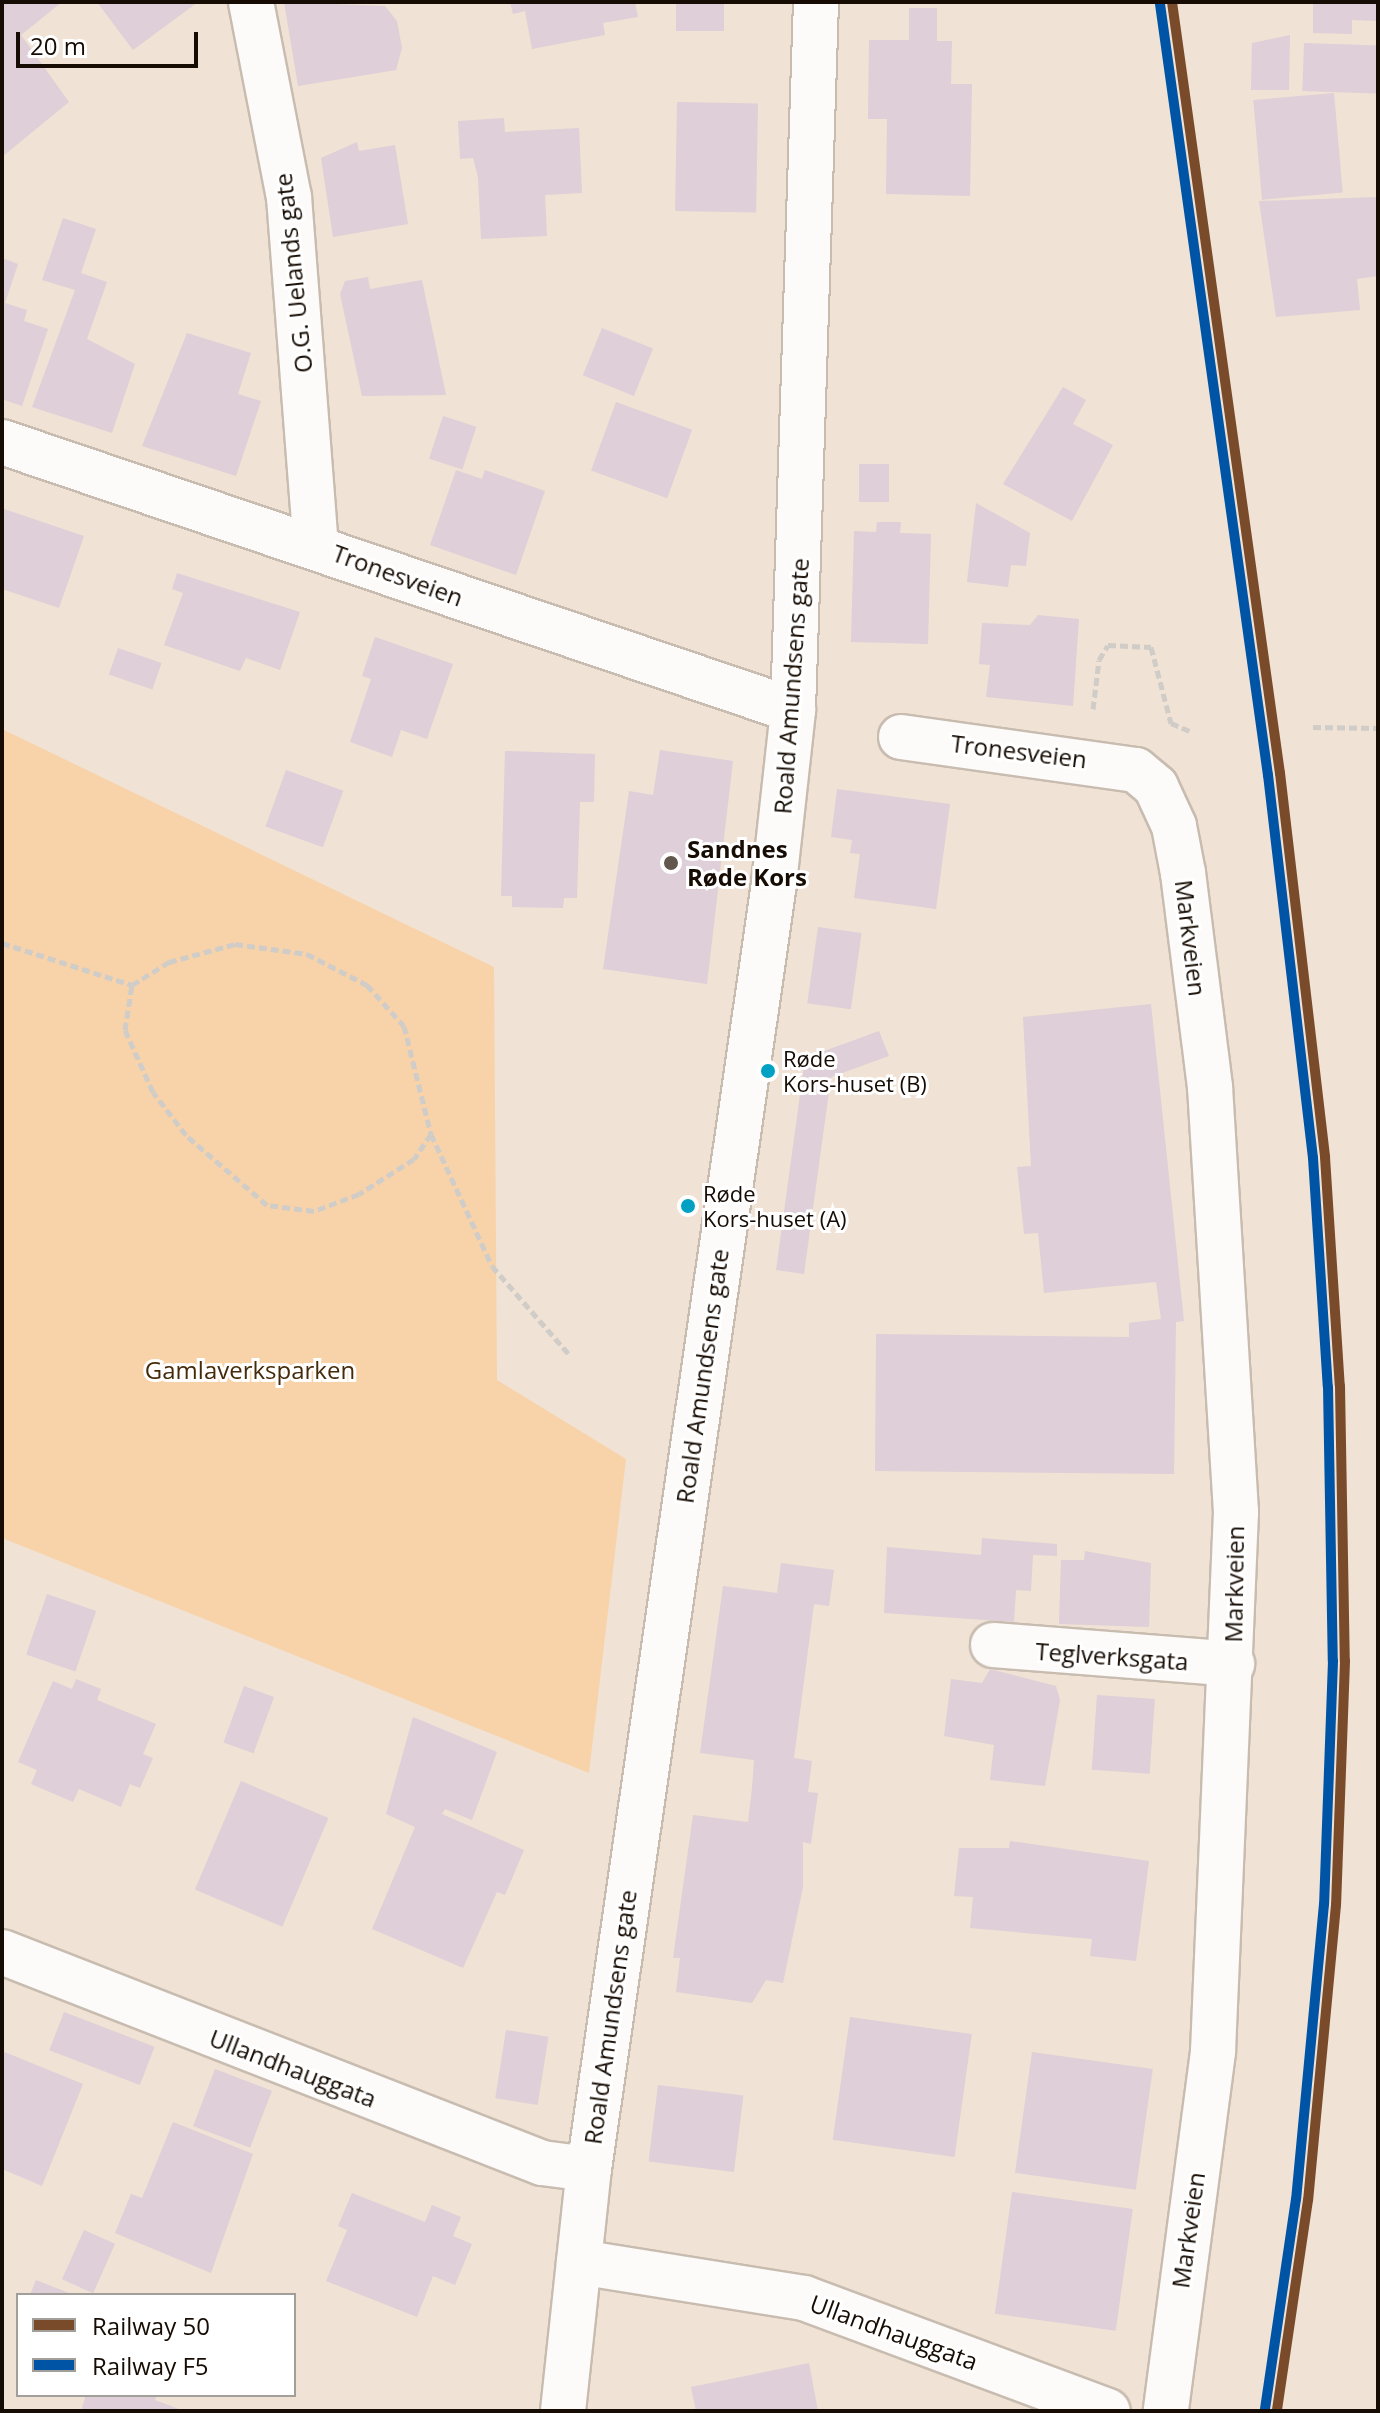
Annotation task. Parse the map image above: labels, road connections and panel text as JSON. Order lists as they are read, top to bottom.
{
  "streets": {
    "street": [
      "O.G. Uelands gate",
      "Tronesveien",
      "Roald Amundsens gate",
      "Markveien",
      "Teglverksgata",
      "Ullandhauggata"
    ]
  },
  "crossings": [
    ["O.G. Uelands gate", "Tronesveien"],
    ["Tronesveien", "Roald Amundsens gate"],
    ["Tronesveien", "Markveien"],
    ["Roald Amundsens gate", "Ullandhauggata"],
    ["Markveien", "Teglverksgata"]
  ],
  "parks": ["Gamlaverksparken"],
  "places": ["Sandnes Røde Kors", "Røde Kors-huset (B)", "Røde Kors-huset (A)"],
  "lines": ["rail line 50", "rail line F5"],
  "legend": ["Railway 50", "Railway F5"],
  "scale_bar": "20 m"
}
